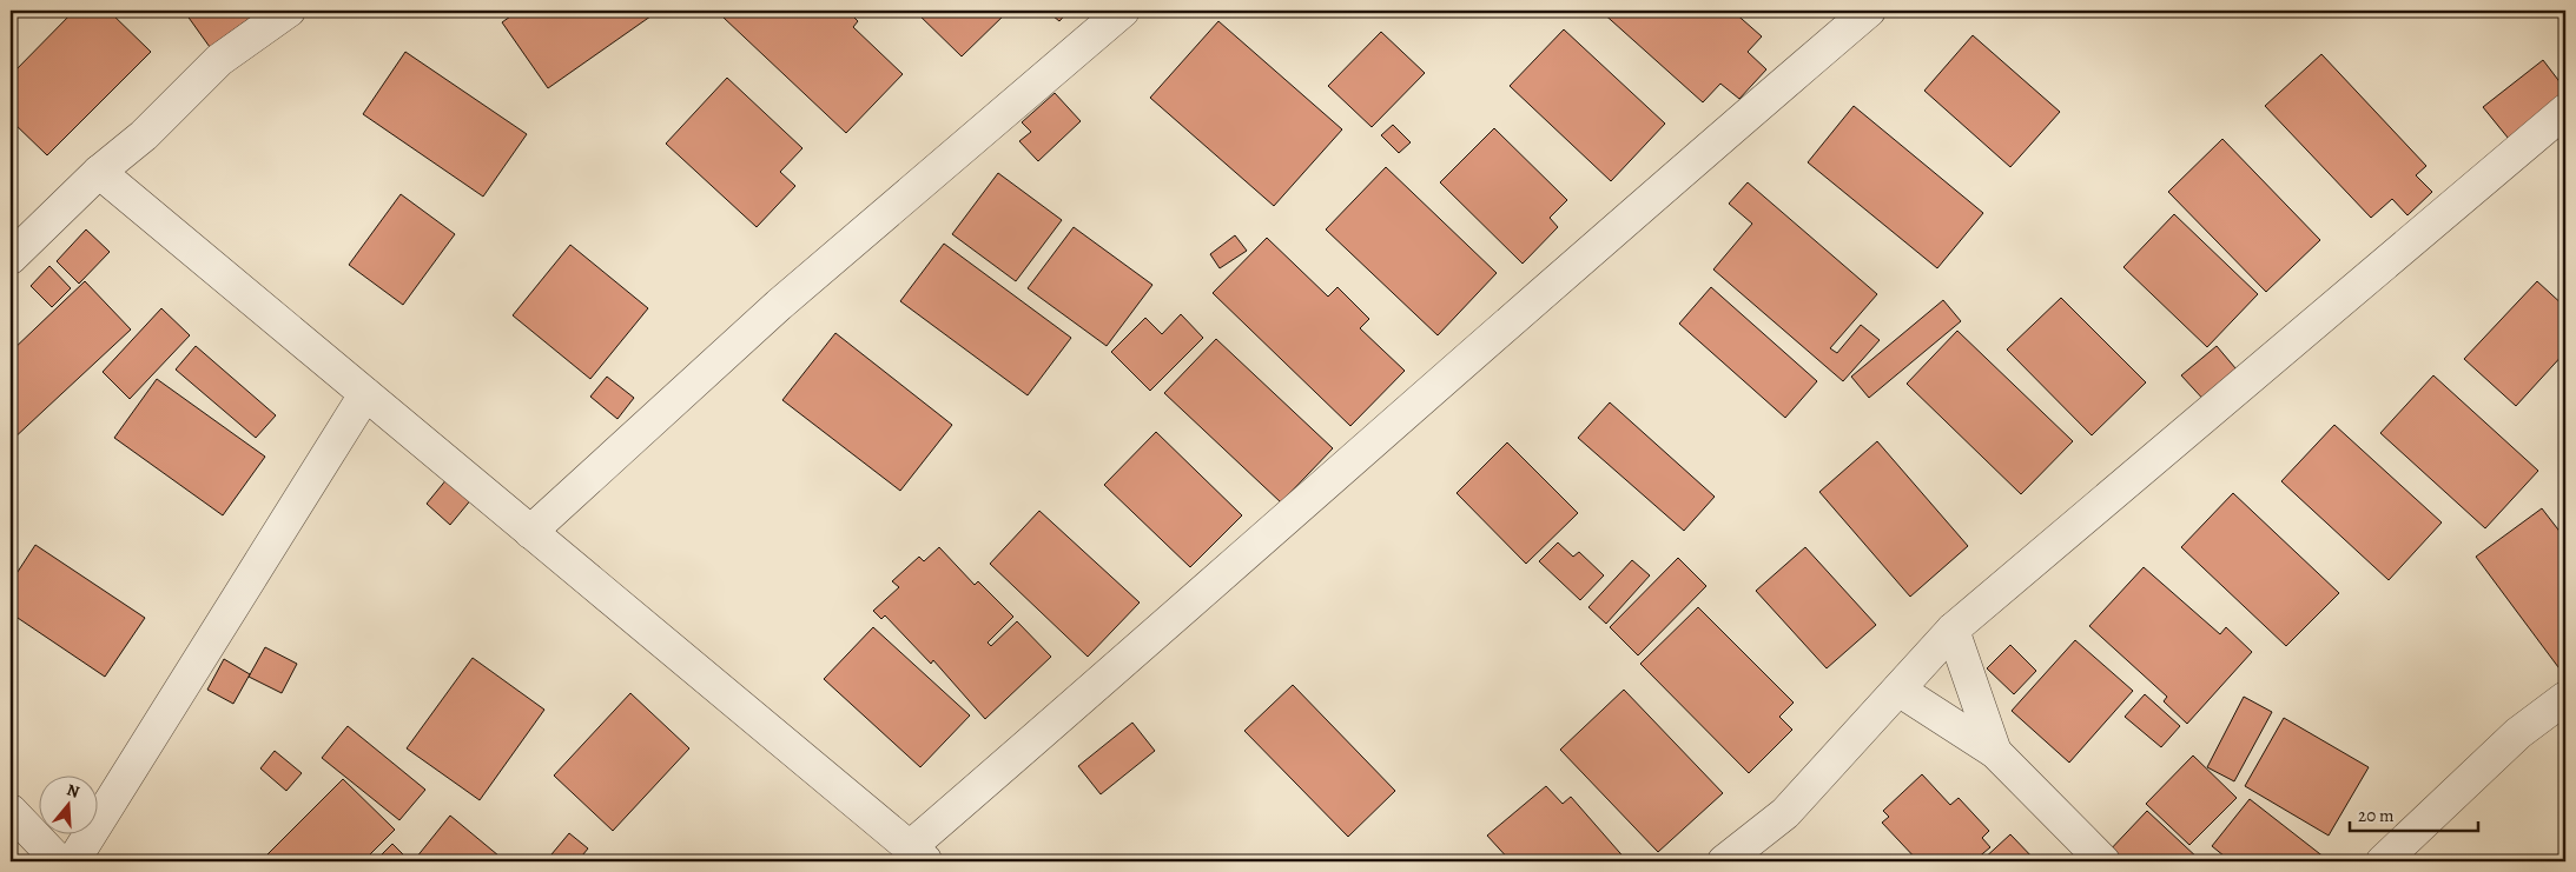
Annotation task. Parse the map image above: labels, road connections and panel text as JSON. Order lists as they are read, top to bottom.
{
  "scale_bar": "20 m",
  "north": "top"
}
